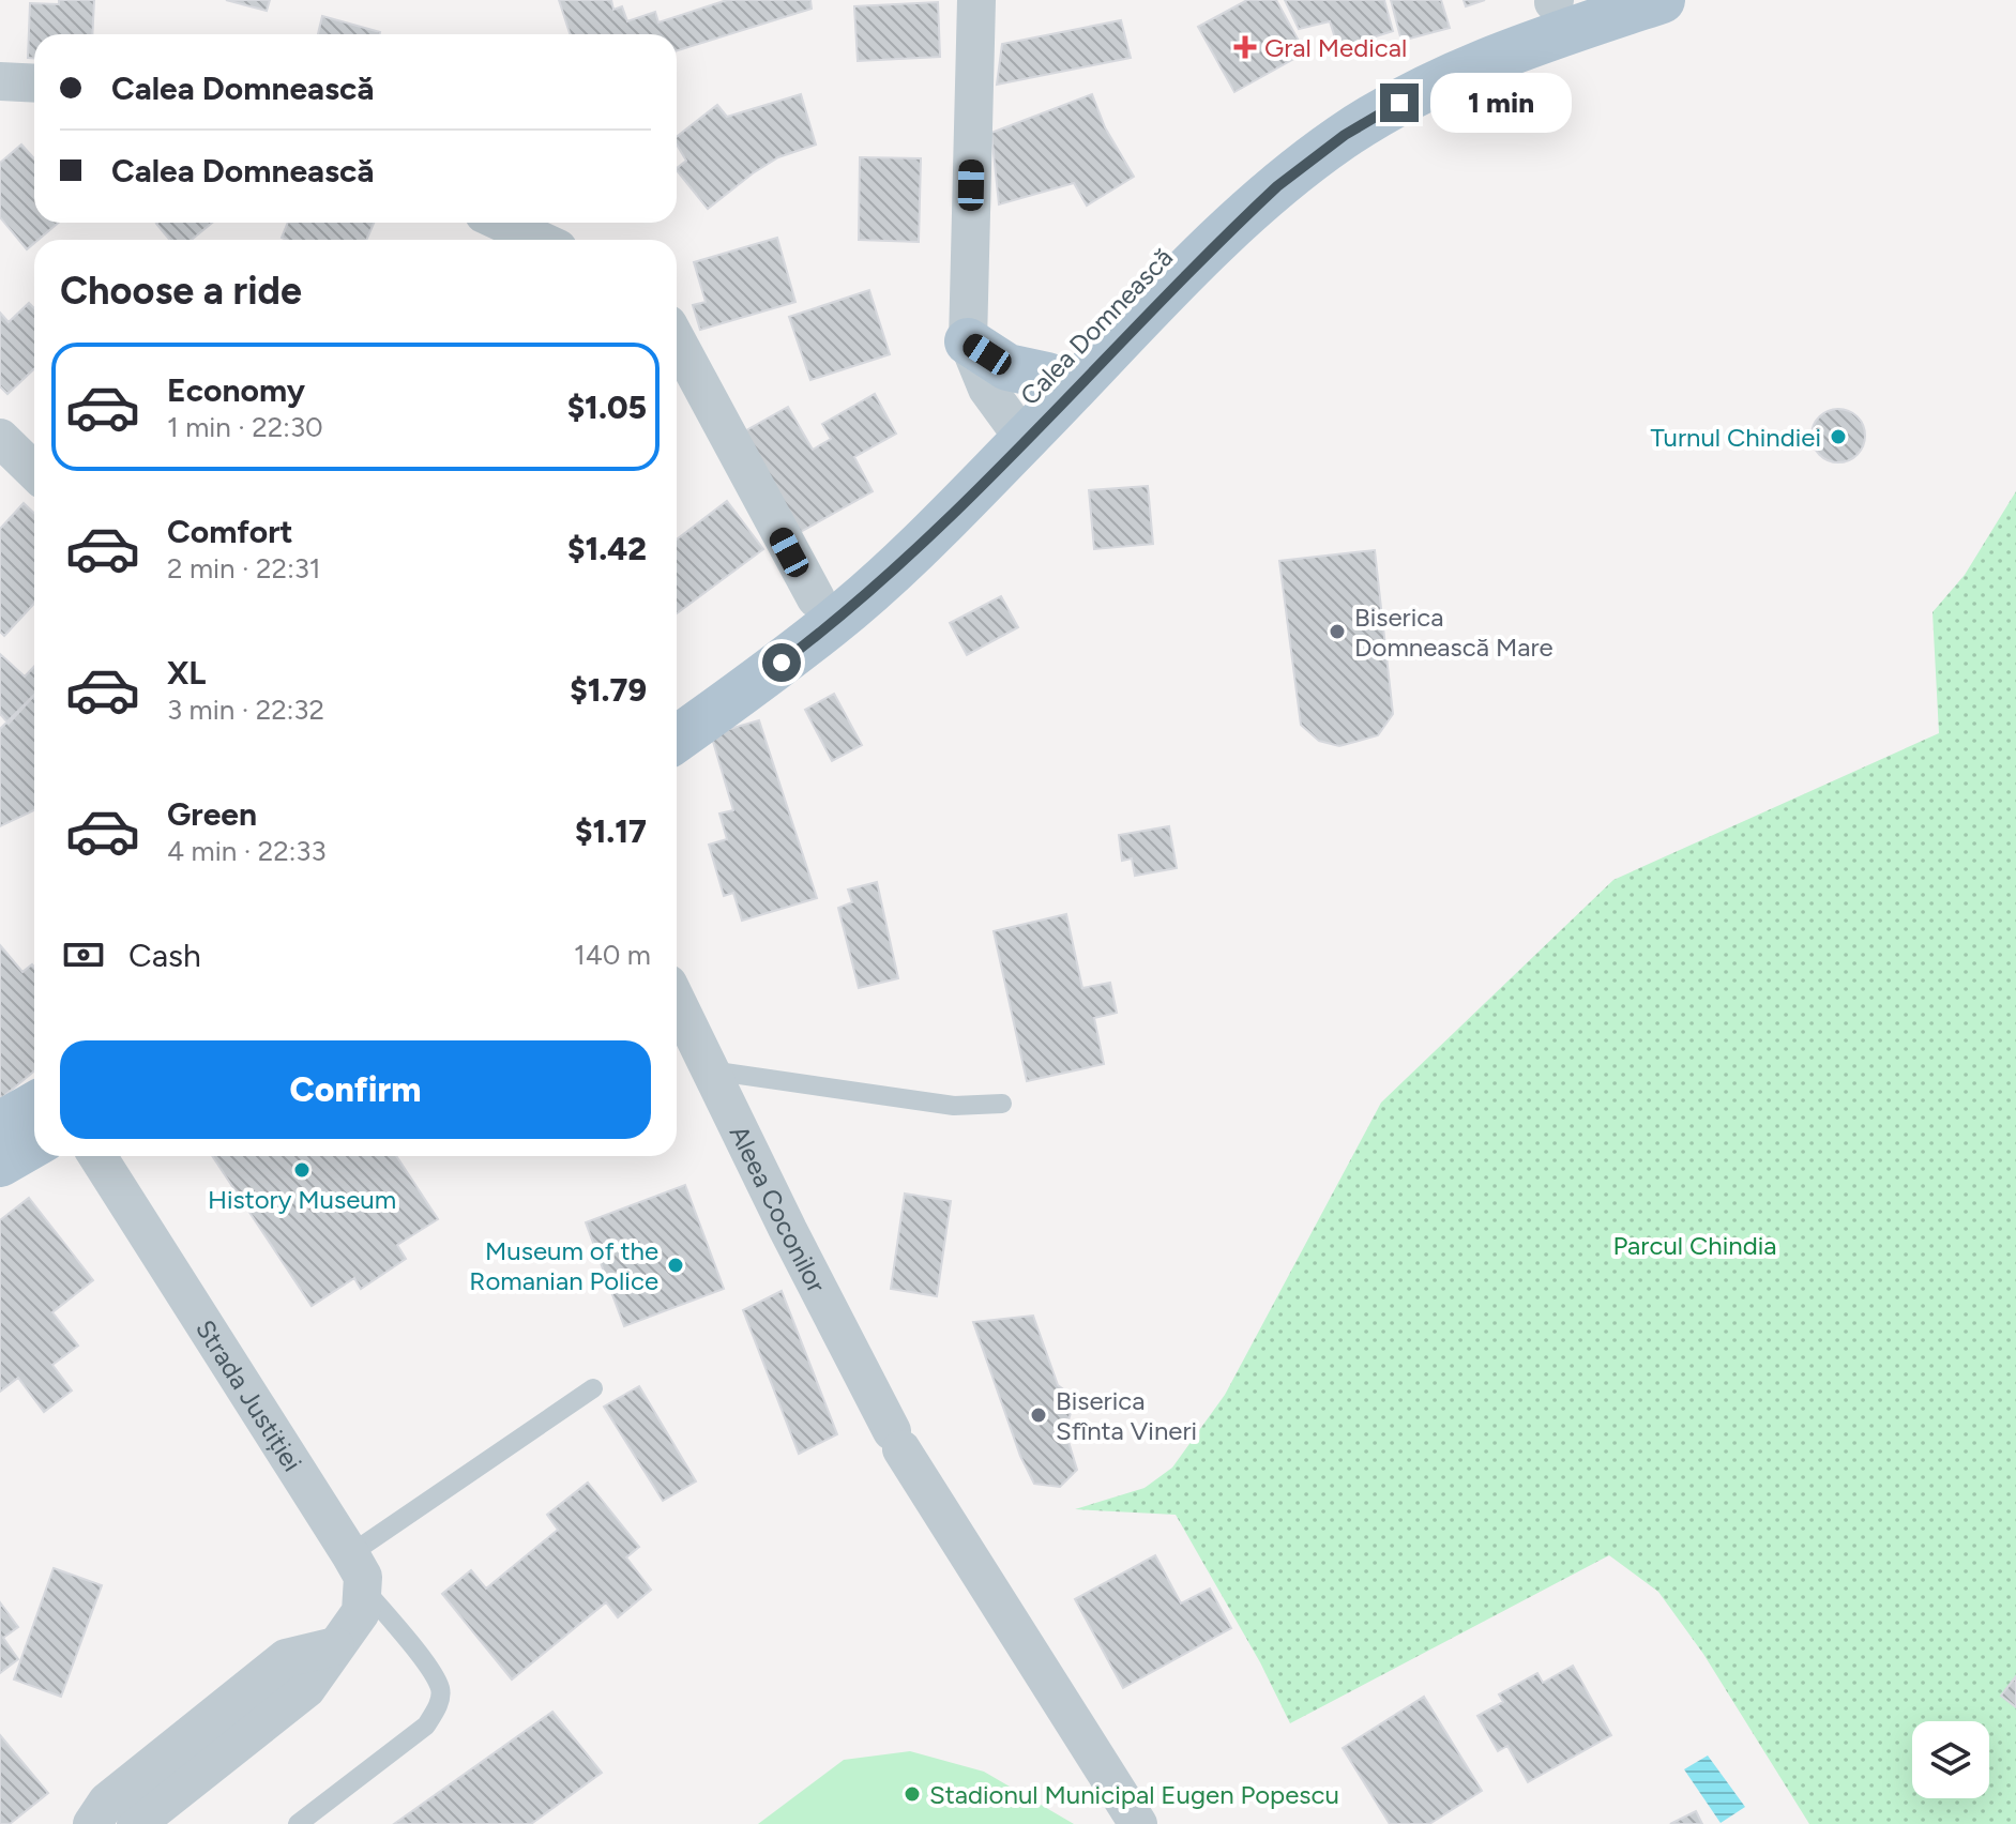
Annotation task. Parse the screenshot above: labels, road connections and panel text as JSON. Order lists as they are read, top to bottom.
{
  "streets": {
    "main road": ["Calea Domnească"],
    "street": ["Aleea Coconilor", "Strada Justiției"]
  },
  "parks": ["Parcul Chindia"],
  "places": {
    "health": ["Gral Medical"],
    "other": [
      "Turnul Chindiei",
      "Biserica Domnească Mare",
      "History Museum",
      "Museum of the Romanian Police",
      "Biserica Sfînta Vineri",
      "Stadionul Municipal Eugen Popescu"
    ]
  },
  "page": {
    "banner": ["Calea Domnească", "Calea Domnească"],
    "bubble": "1 min",
    "heading": "Choose a ride",
    "list": [
      {
        "name": "Economy",
        "note": "1 min · 22:30",
        "value": "$1.05"
      },
      {
        "name": "Comfort",
        "note": "2 min · 22:31",
        "value": "$1.42"
      },
      {
        "name": "XL",
        "note": "3 min · 22:32",
        "value": "$1.79"
      },
      {
        "name": "Green",
        "note": "4 min · 22:33",
        "value": "$1.17"
      }
    ],
    "pay": ["Cash", "140 m"],
    "buttons": "Confirm"
  }
}
